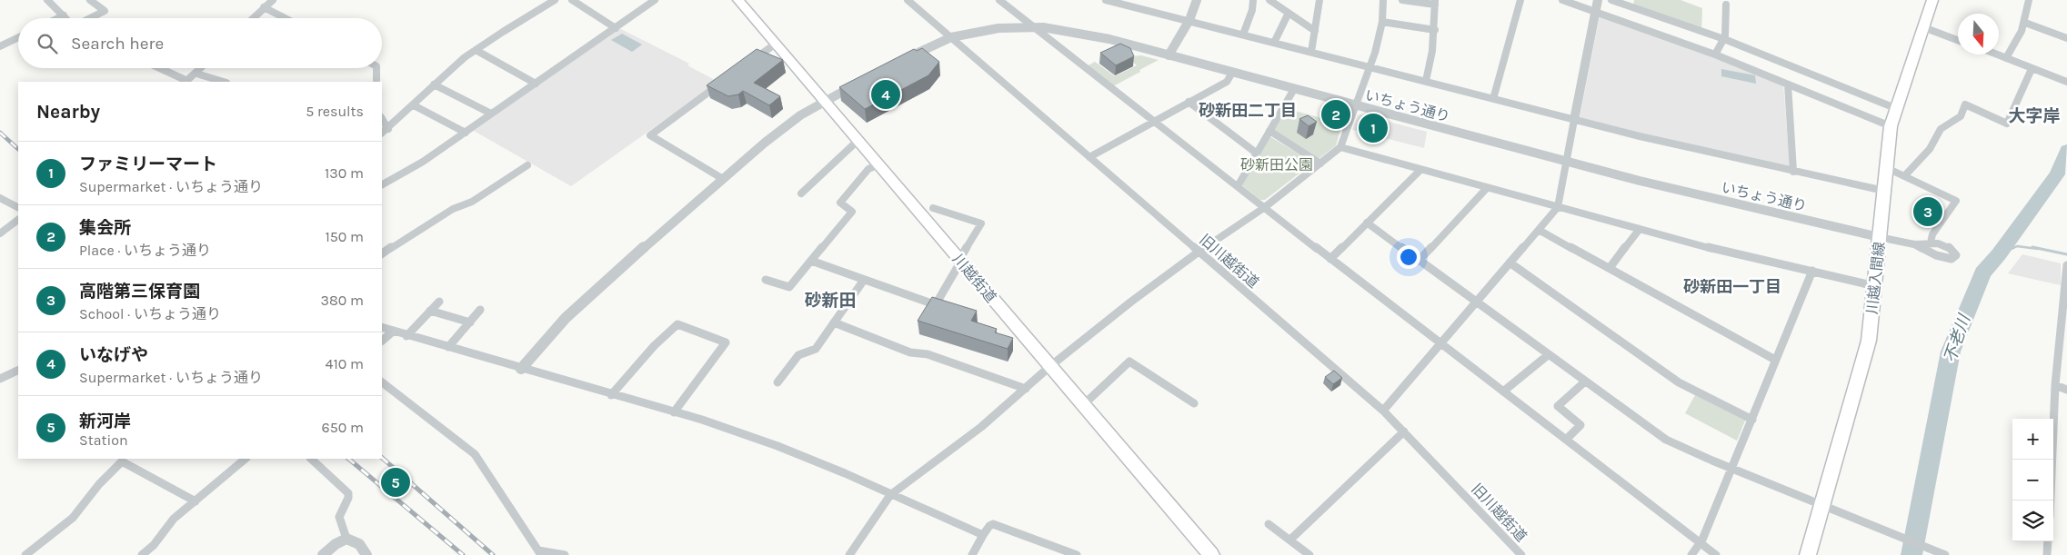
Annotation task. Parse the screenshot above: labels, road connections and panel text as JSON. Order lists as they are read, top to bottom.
{
  "streets": {
    "main road": ["川越街道", "川越入間線"],
    "street": ["いちょう通り", "旧川越街道"]
  },
  "crossings": [
    ["いちょう通り", "旧川越街道"],
    ["いちょう通り", "川越入間線"]
  ],
  "districts": [
    "砂新田二丁目",
    "大字岸",
    "砂新田一丁目",
    "砂新田"
  ],
  "water": ["不老川"],
  "parks": ["砂新田公園"],
  "north": "bottom",
  "page": {
    "search": "Search here",
    "pins": [
      "4",
      "2",
      "1",
      "3",
      "5"
    ],
    "heading": ["Nearby", "5 results"],
    "list": [
      {
        "mark": "1",
        "name": "ファミリーマート",
        "note": "Supermarket · いちょう通り",
        "value": "130 m"
      },
      {
        "mark": "2",
        "name": "集会所",
        "note": "Place · いちょう通り",
        "value": "150 m"
      },
      {
        "mark": "3",
        "name": "高階第三保育園",
        "note": "School · いちょう通り",
        "value": "380 m"
      },
      {
        "mark": "4",
        "name": "いなげや",
        "note": "Supermarket · いちょう通り",
        "value": "410 m"
      },
      {
        "mark": "5",
        "name": "新河岸",
        "note": "Station",
        "value": "650 m"
      }
    ],
    "map_buttons": ["+", "−"]
  }
}
